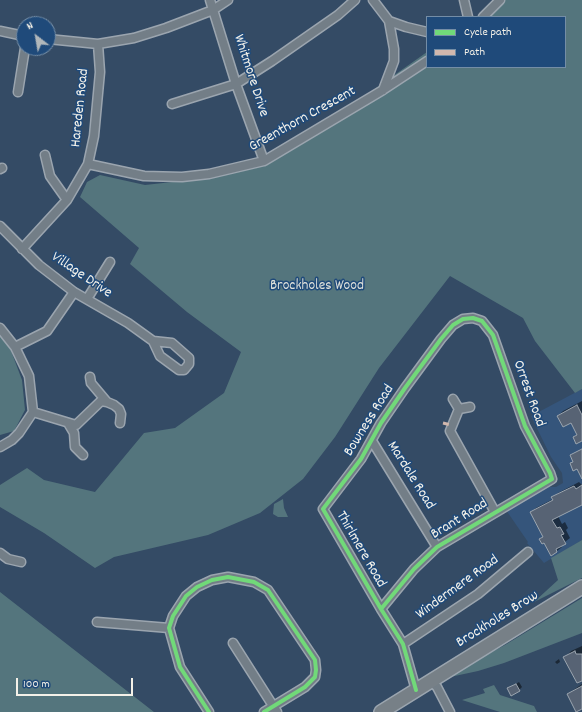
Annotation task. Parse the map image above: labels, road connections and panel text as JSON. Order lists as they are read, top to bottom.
{
  "streets": {
    "highway": ["Brockholes Brow"],
    "street": [
      "Whitmore Drive",
      "Hareden Road",
      "Greenthorn Crescent",
      "Village Drive",
      "Orrest Road",
      "Bowness Road",
      "Mardale Road",
      "Brant Road",
      "Thirlmere Road",
      "Windermere Road"
    ]
  },
  "crossings": [
    ["Whitmore Drive", "Greenthorn Crescent"],
    ["Hareden Road", "Greenthorn Crescent"],
    ["Hareden Road", "Village Drive"],
    ["Orrest Road", "Bowness Road"],
    ["Orrest Road", "Brant Road"],
    ["Bowness Road", "Mardale Road"],
    ["Bowness Road", "Thirlmere Road"],
    ["Mardale Road", "Brant Road"],
    ["Brant Road", "Thirlmere Road"],
    ["Thirlmere Road", "Windermere Road"],
    ["Thirlmere Road", "Brockholes Brow"]
  ],
  "parks": ["Brockholes Wood"],
  "legend": ["Cycle path", "Path"],
  "scale_bar": "100 m",
  "north": "top left"
}
